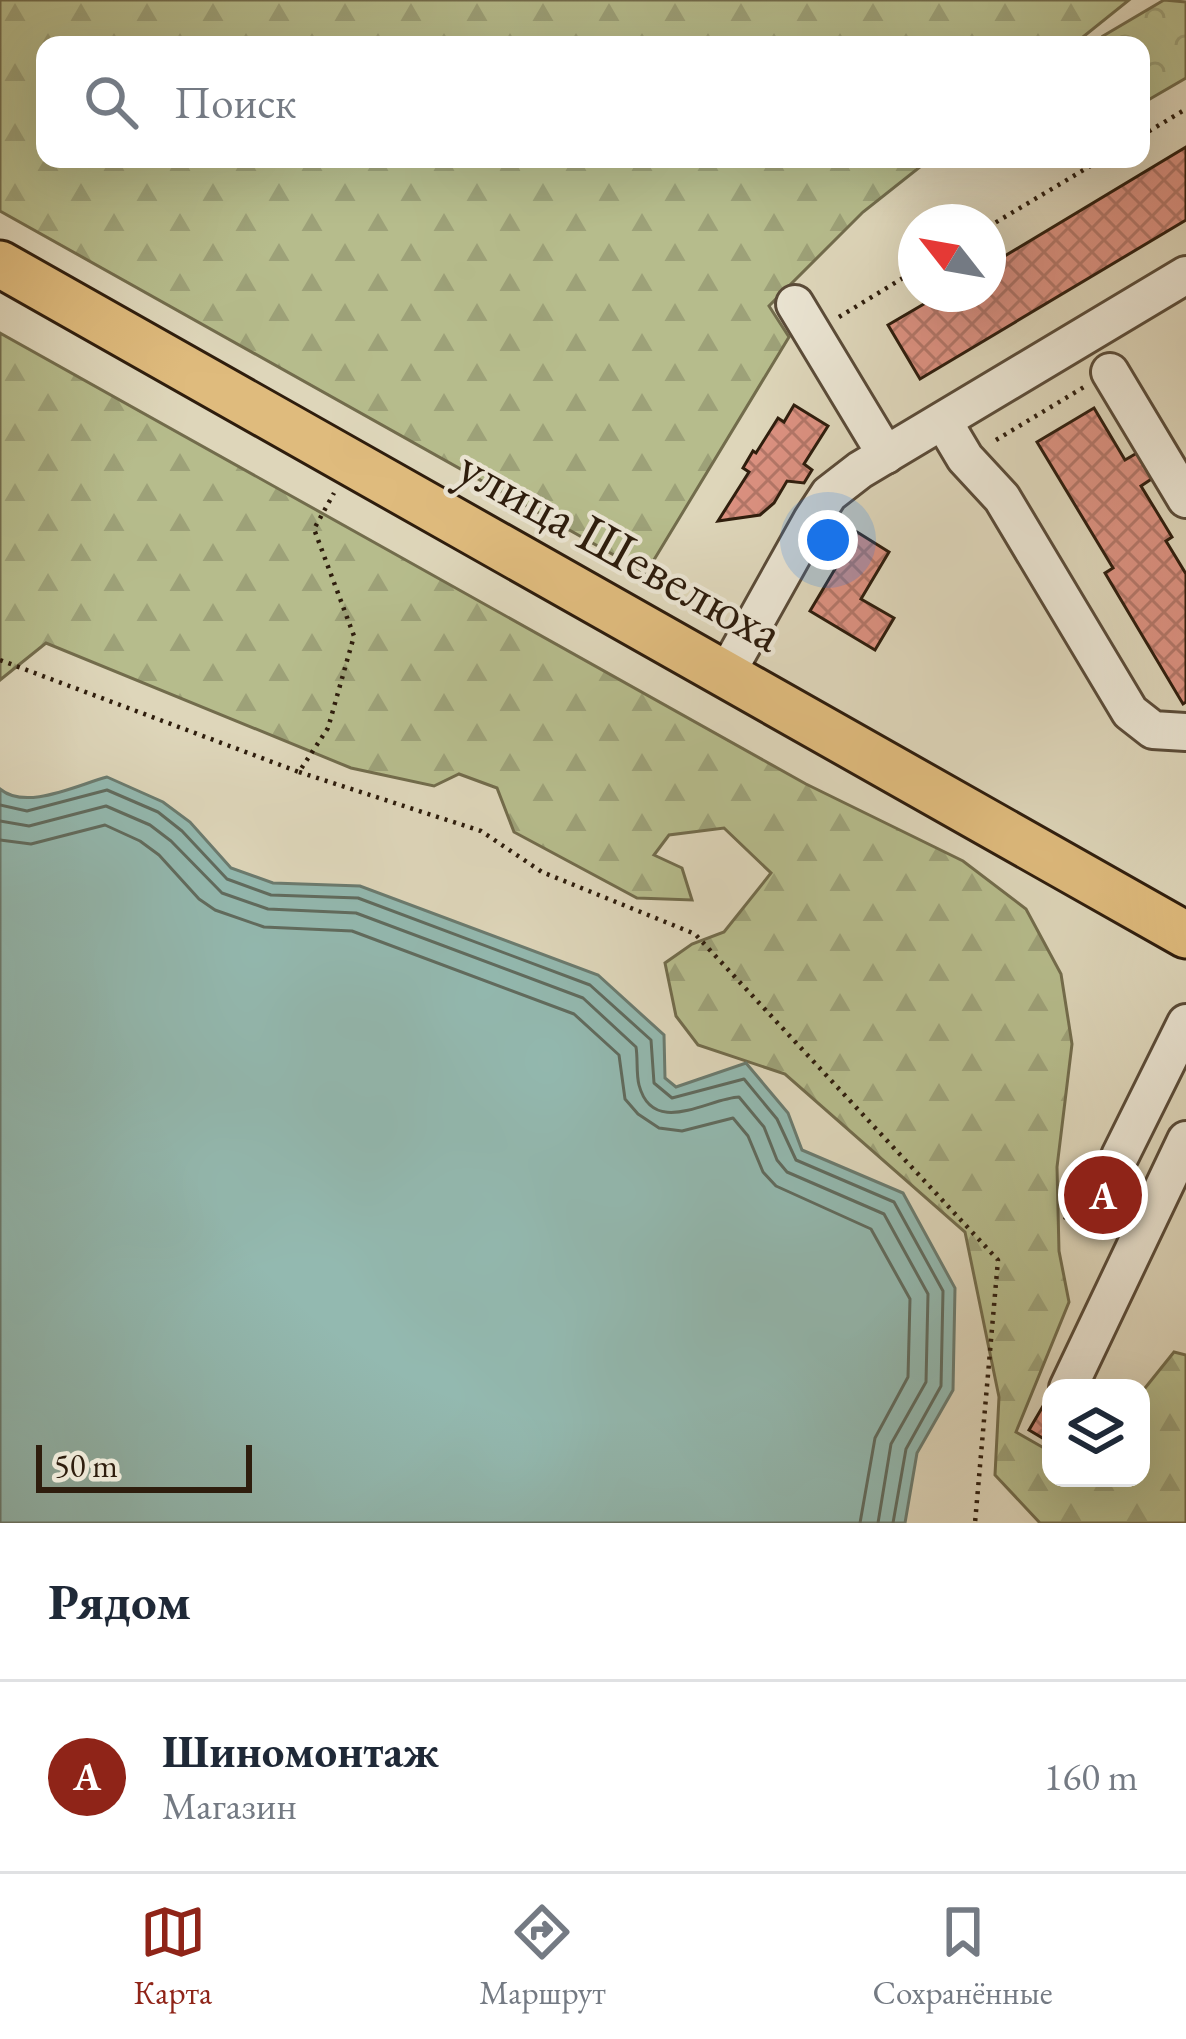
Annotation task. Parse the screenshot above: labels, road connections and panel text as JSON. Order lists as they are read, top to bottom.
{
  "streets": {
    "main road": ["улица Шевелюха"]
  },
  "scale_bar": "50 m",
  "north": "top left",
  "page": {
    "search": "Поиск",
    "pins": "A",
    "scale": "50 m",
    "heading": "Рядом",
    "list": [
      {
        "mark": "A",
        "name": "Шиномонтаж",
        "note": "Магазин",
        "value": "160 m"
      }
    ],
    "nav": ["Карта", "Маршрут", "Сохранённые"]
  }
}
